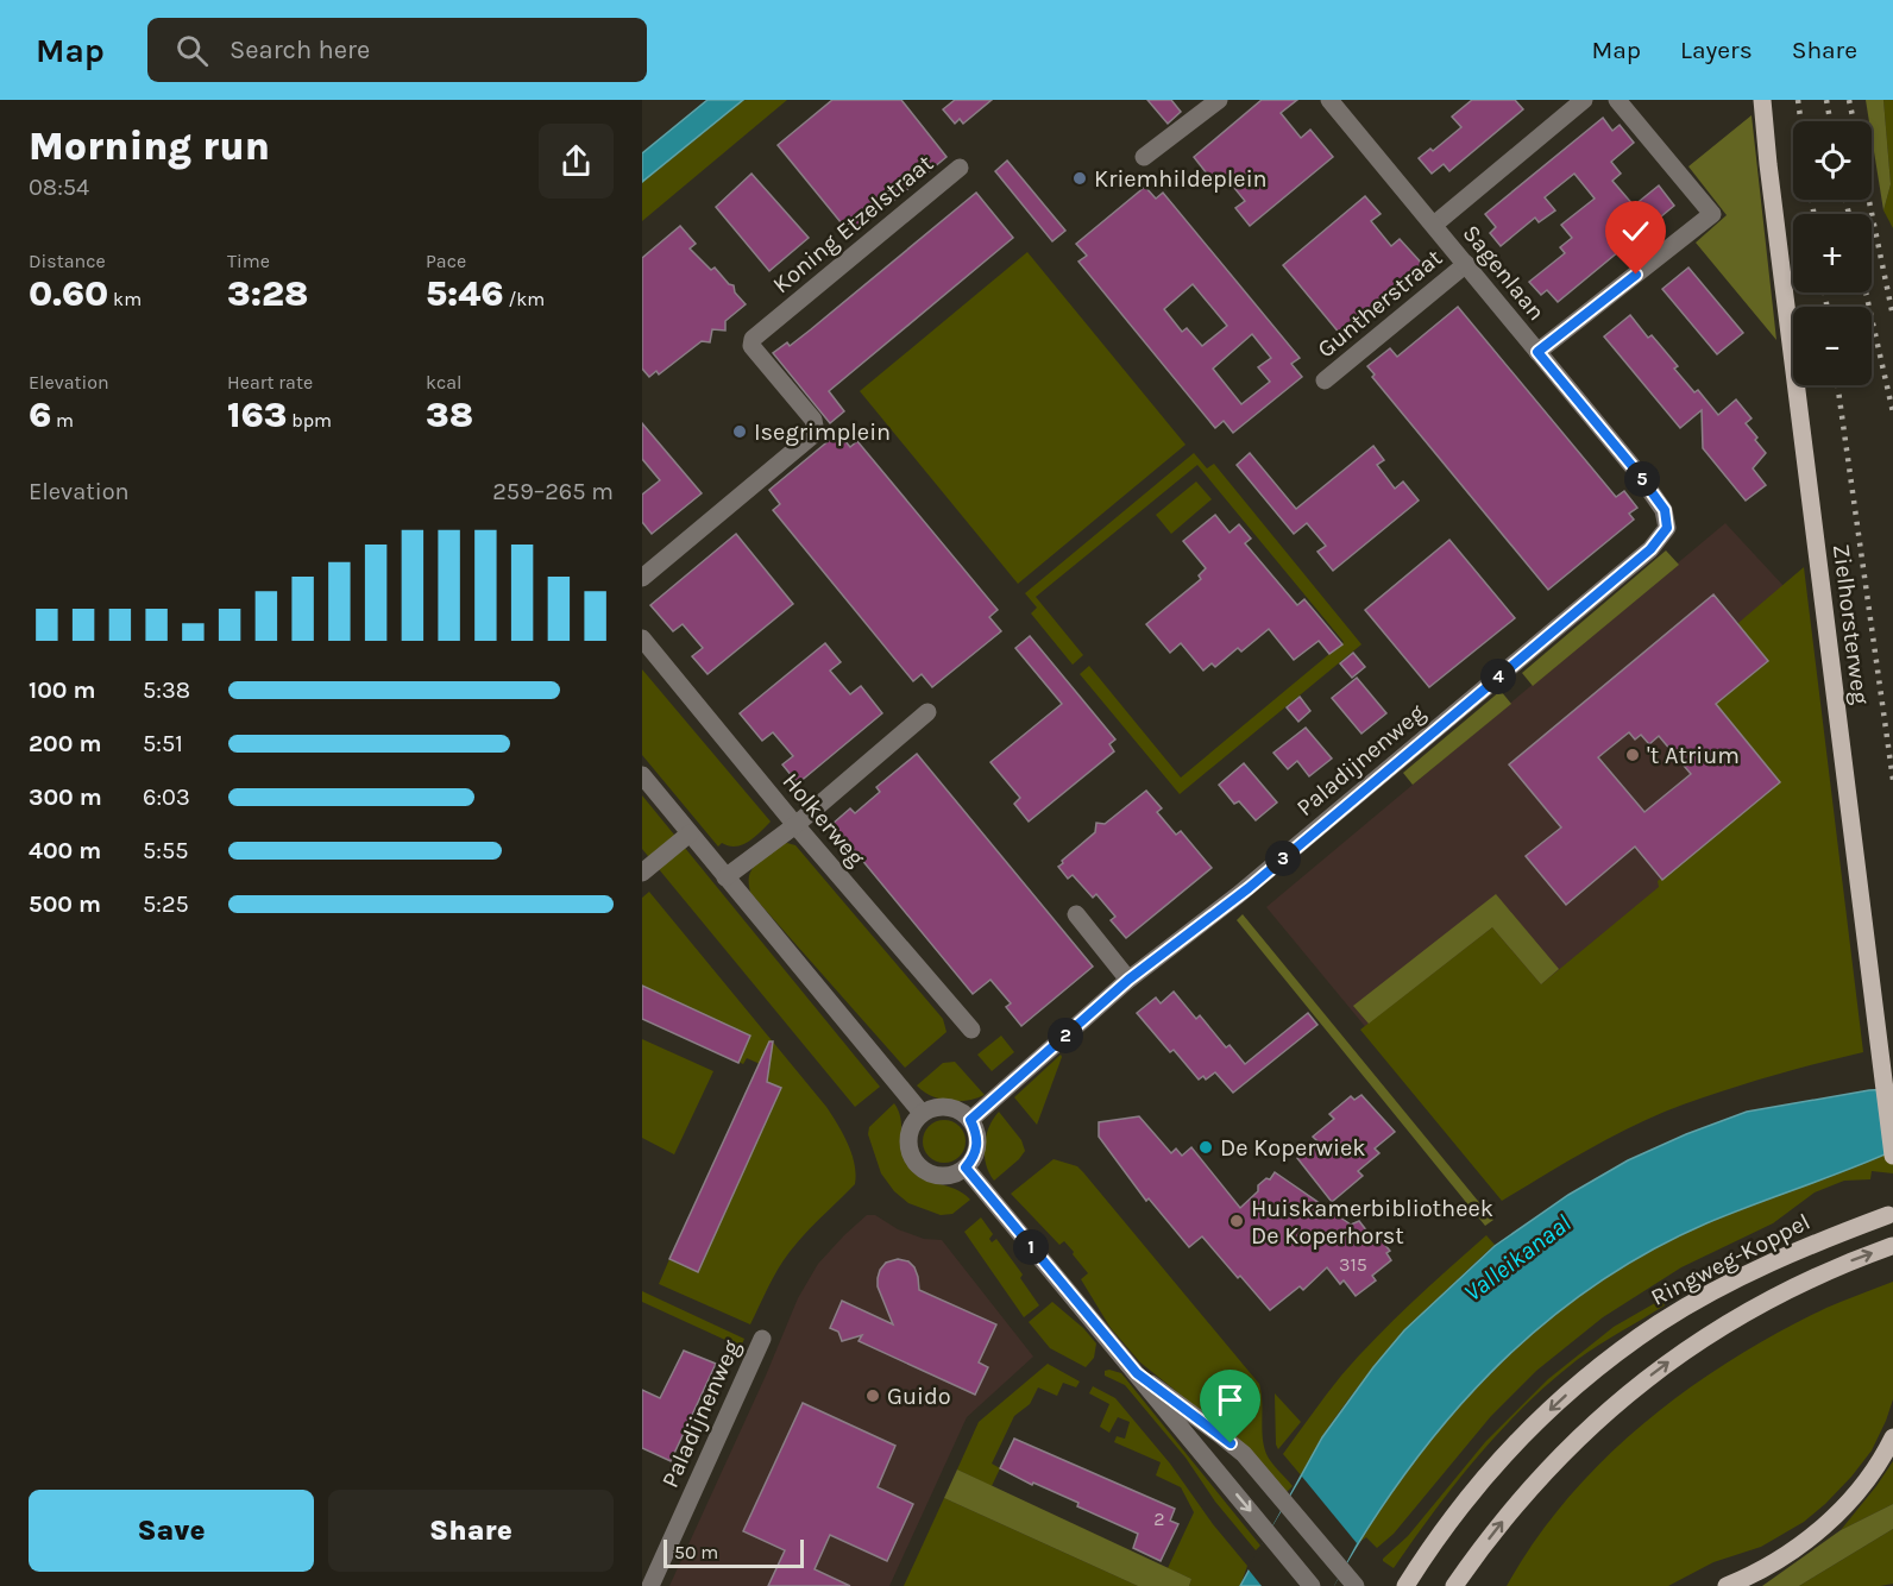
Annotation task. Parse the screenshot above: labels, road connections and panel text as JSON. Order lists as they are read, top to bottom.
{
  "streets": {
    "main road": ["Zielhorsterweg", "Ringweg-Koppel"],
    "street": [
      "Koning Etzelstraat",
      "Sagenlaan",
      "Guntherstraat",
      "Paladijnenweg",
      "Holkerweg"
    ]
  },
  "crossings": [
    ["Sagenlaan", "Guntherstraat"],
    ["Sagenlaan", "Paladijnenweg"]
  ],
  "water": ["Valleikanaal"],
  "places": [
    "Kriemhildeplein",
    "Isegrimplein",
    "'t Atrium",
    "De Koperwiek",
    "Huiskamerbibliotheek De Koperhorst",
    "Guido"
  ],
  "house_numbers": ["315", "2"],
  "scale_bar": "50 m",
  "page": {
    "header": "Map",
    "search": "Search here",
    "nav": ["Map", "Layers", "Share"],
    "heading": ["Morning run", "08:54"],
    "map_buttons": ["+", "−"],
    "stats": [
      ["Distance", "0.60 km"],
      ["Time", "3:28"],
      ["Pace", "5:46 /km"],
      ["Elevation", "6 m"],
      ["Heart rate", "163 bpm"],
      ["kcal", "38"]
    ],
    "pins": [
      "5",
      "4",
      "3",
      "2",
      "1"
    ],
    "chart": ["Elevation", "259–265 m"],
    "list": [
      {
        "name": "100 m",
        "note": "5:38"
      },
      {
        "name": "200 m",
        "note": "5:51"
      },
      {
        "name": "300 m",
        "note": "6:03"
      },
      {
        "name": "400 m",
        "note": "5:55"
      },
      {
        "name": "500 m",
        "note": "5:25"
      }
    ],
    "buttons": ["Save", "Share"],
    "scale": "50 m"
  }
}
